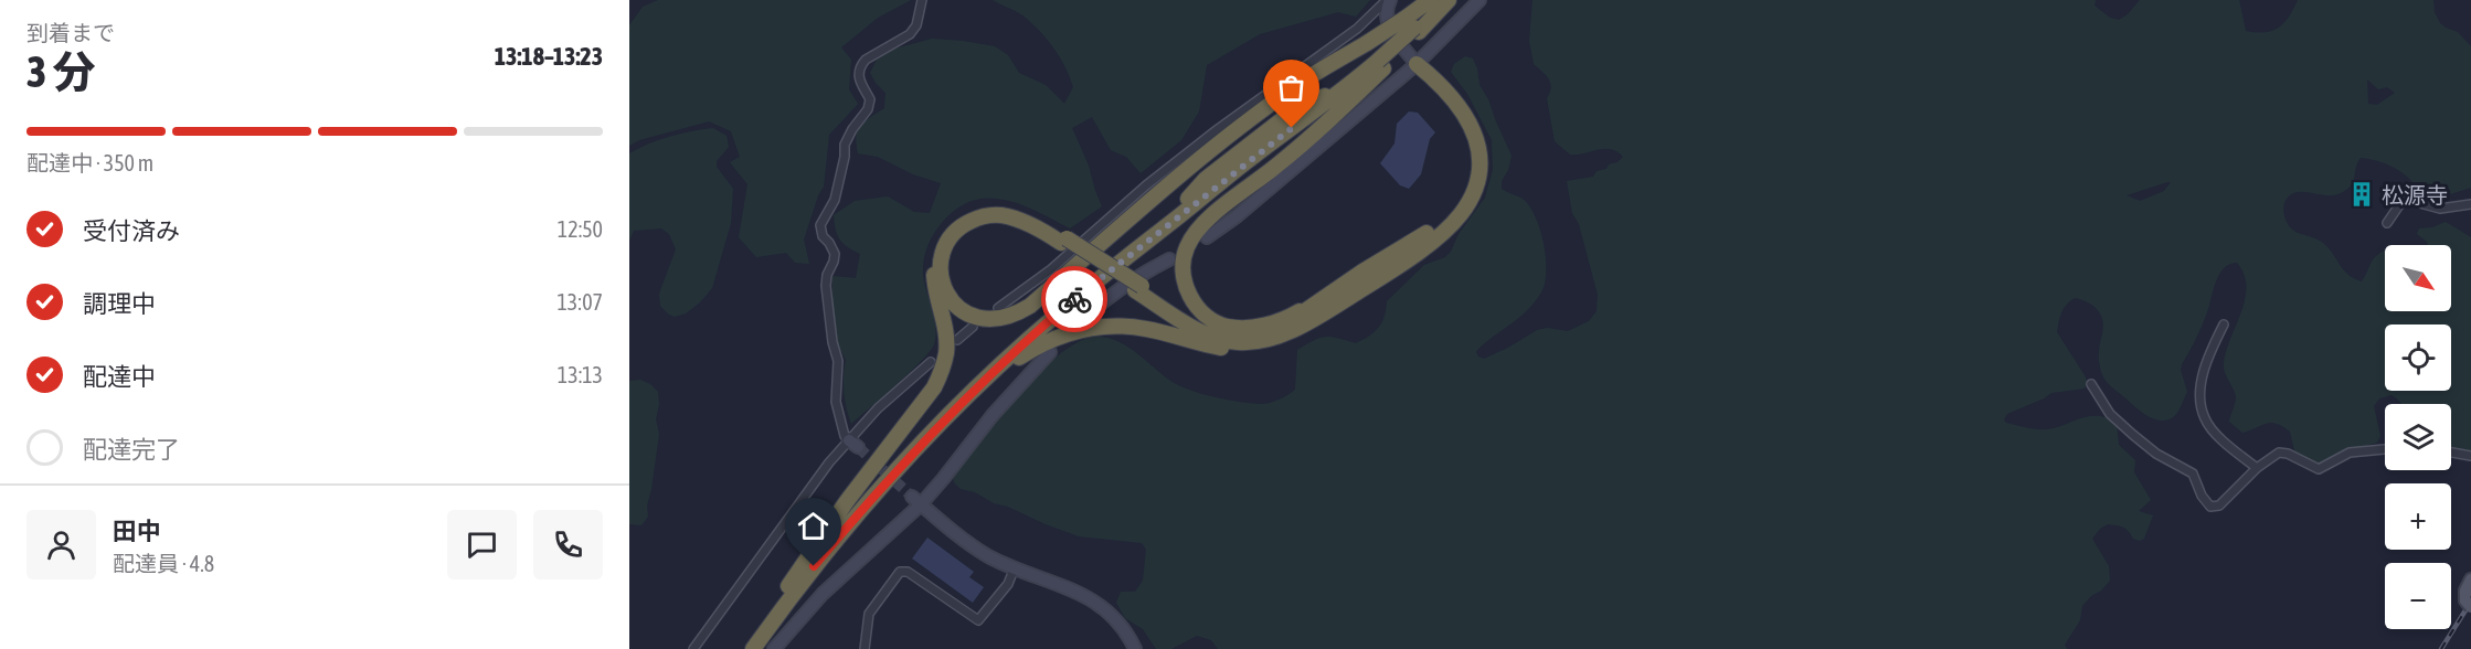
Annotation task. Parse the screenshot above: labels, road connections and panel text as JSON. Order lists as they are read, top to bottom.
{
  "places": {
    "building": ["松源寺"]
  },
  "north": "bottom right",
  "page": {
    "heading": ["3 分", "到着まで", "13:18–13:23"],
    "panel": ["田中", "配達員 · 4.8"],
    "bar": "配達中 · 350 m",
    "list": [
      ["受付済み", "12:50"],
      ["調理中", "13:07"],
      ["配達中", "13:13"],
      "配達完了"
    ],
    "map_buttons": ["+", "−"]
  }
}
